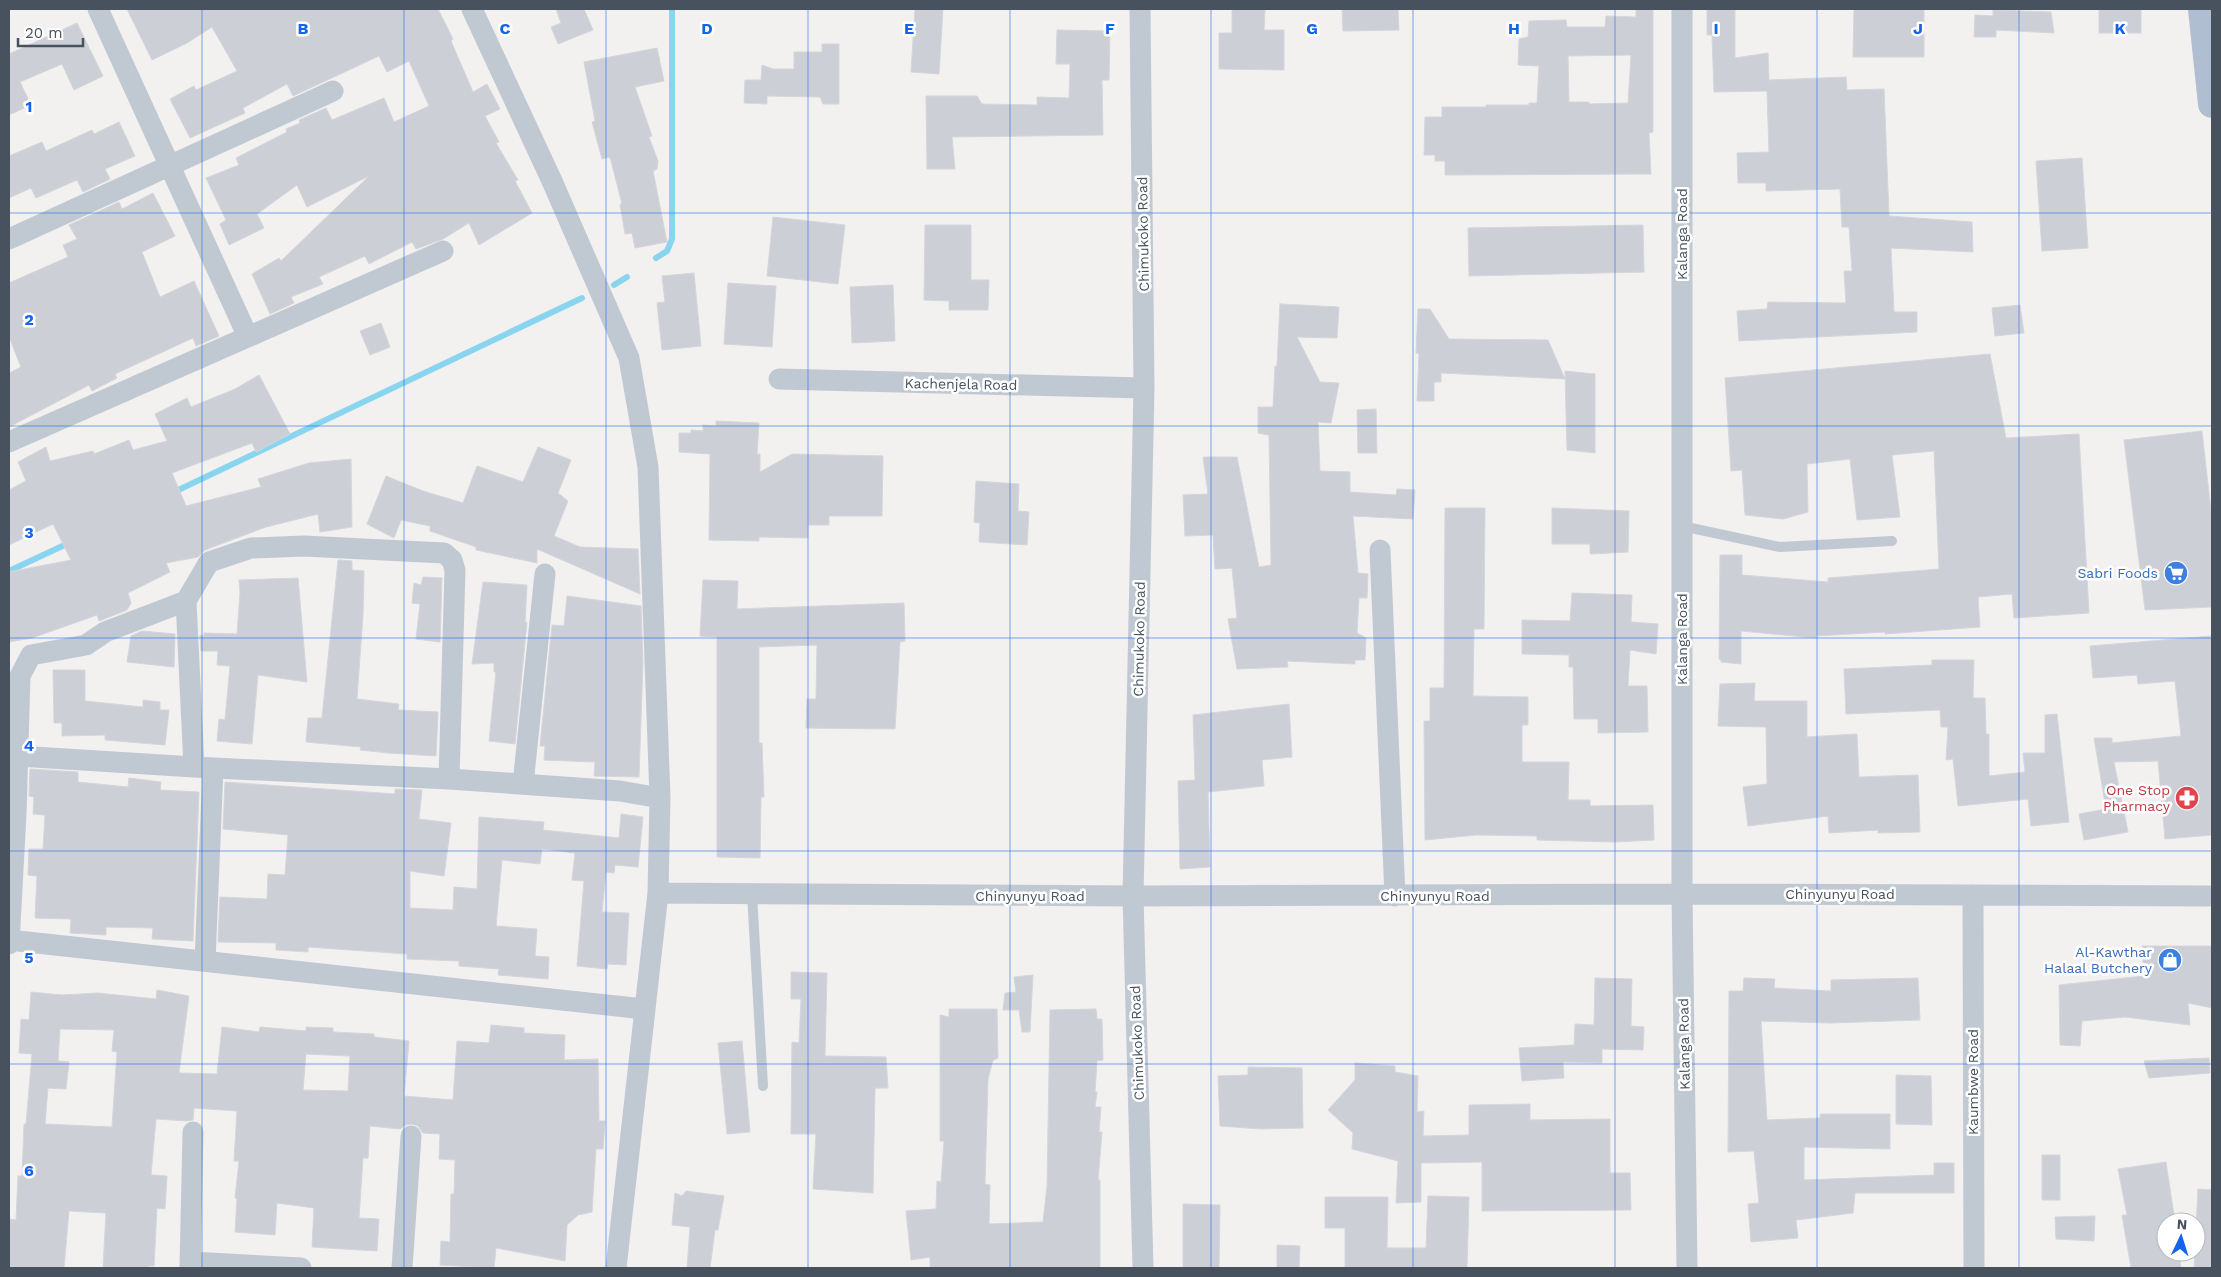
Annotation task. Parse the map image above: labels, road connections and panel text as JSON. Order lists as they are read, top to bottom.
{
  "streets": {
    "street": [
      "Chimukoko Road",
      "Kalanga Road",
      "Kachenjela Road",
      "Chinyunyu Road",
      "Kaumbwe Road"
    ]
  },
  "crossings": [
    ["Chimukoko Road", "Kachenjela Road"],
    ["Chimukoko Road", "Chinyunyu Road"],
    ["Kalanga Road", "Chinyunyu Road"],
    ["Chinyunyu Road", "Kaumbwe Road"]
  ],
  "places": {
    "supermarket": ["Sabri Foods"],
    "pharmacy": ["One Stop Pharmacy"],
    "shop": ["Al-Kawthar Halaal Butchery"]
  },
  "scale_bar": "20 m",
  "north": "top",
  "grid": {
    "columns": [
      "B",
      "C",
      "D",
      "E",
      "F",
      "G",
      "H",
      "I",
      "J",
      "K"
    ],
    "rows": [
      "1",
      "2",
      "3",
      "4",
      "5",
      "6"
    ]
  }
}
